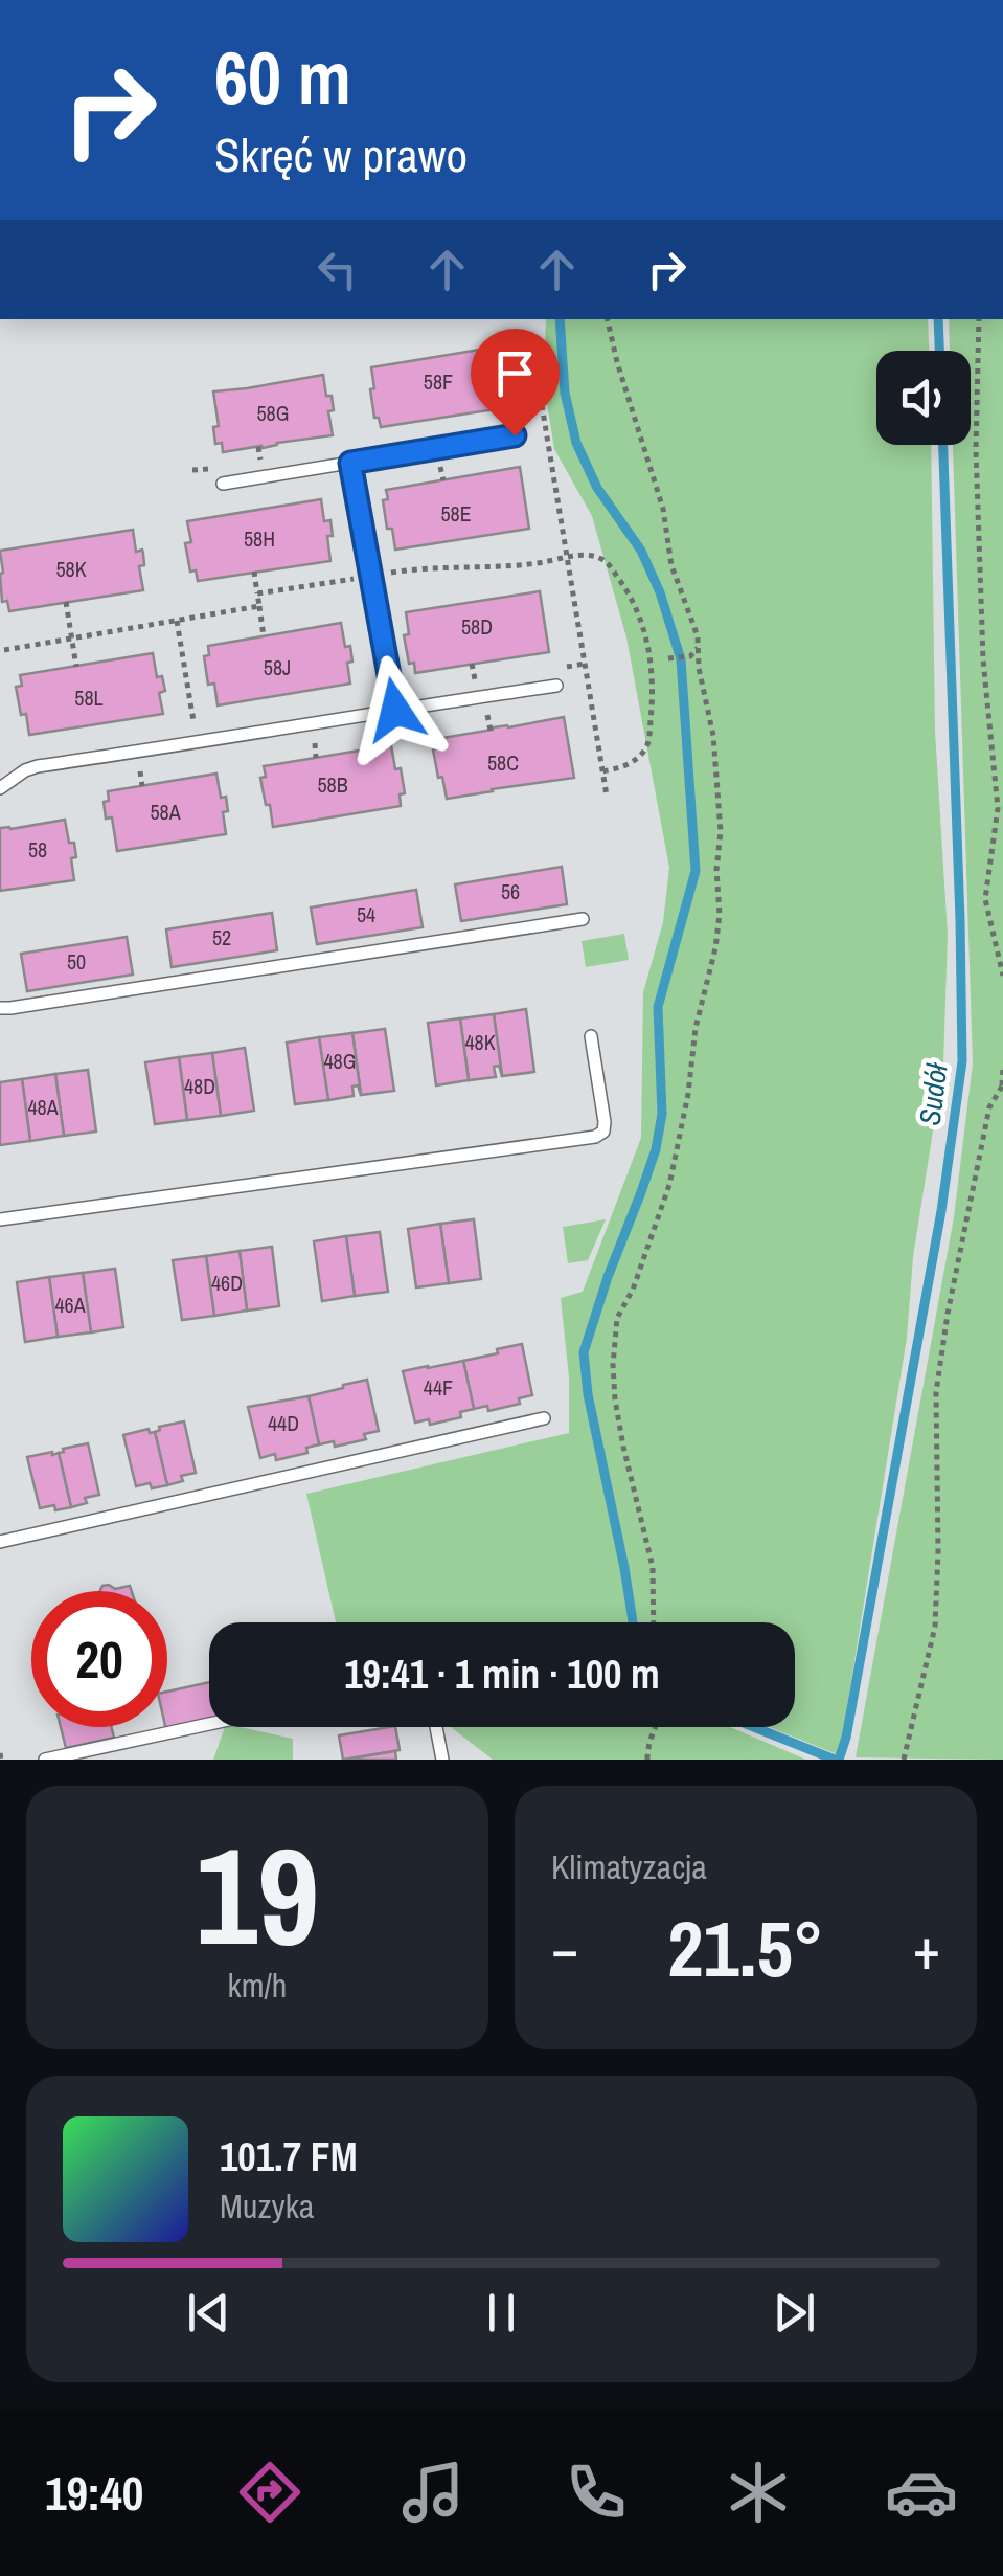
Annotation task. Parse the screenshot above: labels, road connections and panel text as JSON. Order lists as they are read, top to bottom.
{
  "water": ["Sudół"],
  "house_numbers": [
    "58F",
    "58G",
    "58E",
    "58H",
    "58K",
    "58D",
    "58J",
    "58L",
    "58C",
    "58B",
    "58A",
    "58",
    "56",
    "54",
    "52",
    "50",
    "48K",
    "48G",
    "48D",
    "48A",
    "46D",
    "46A",
    "44F",
    "44D"
  ],
  "page": {
    "turn": ["60 m", "Skręć w prawo"],
    "limit": "20",
    "trip": "19:41 · 1 min · 100 m",
    "tile": [
      ["19", "km/h"],
      "Klimatyzacja"
    ],
    "heat": ["−", "21.5°", "+"],
    "song": ["101.7 FM", "Muzyka"],
    "tabs": "19:40"
  }
}
